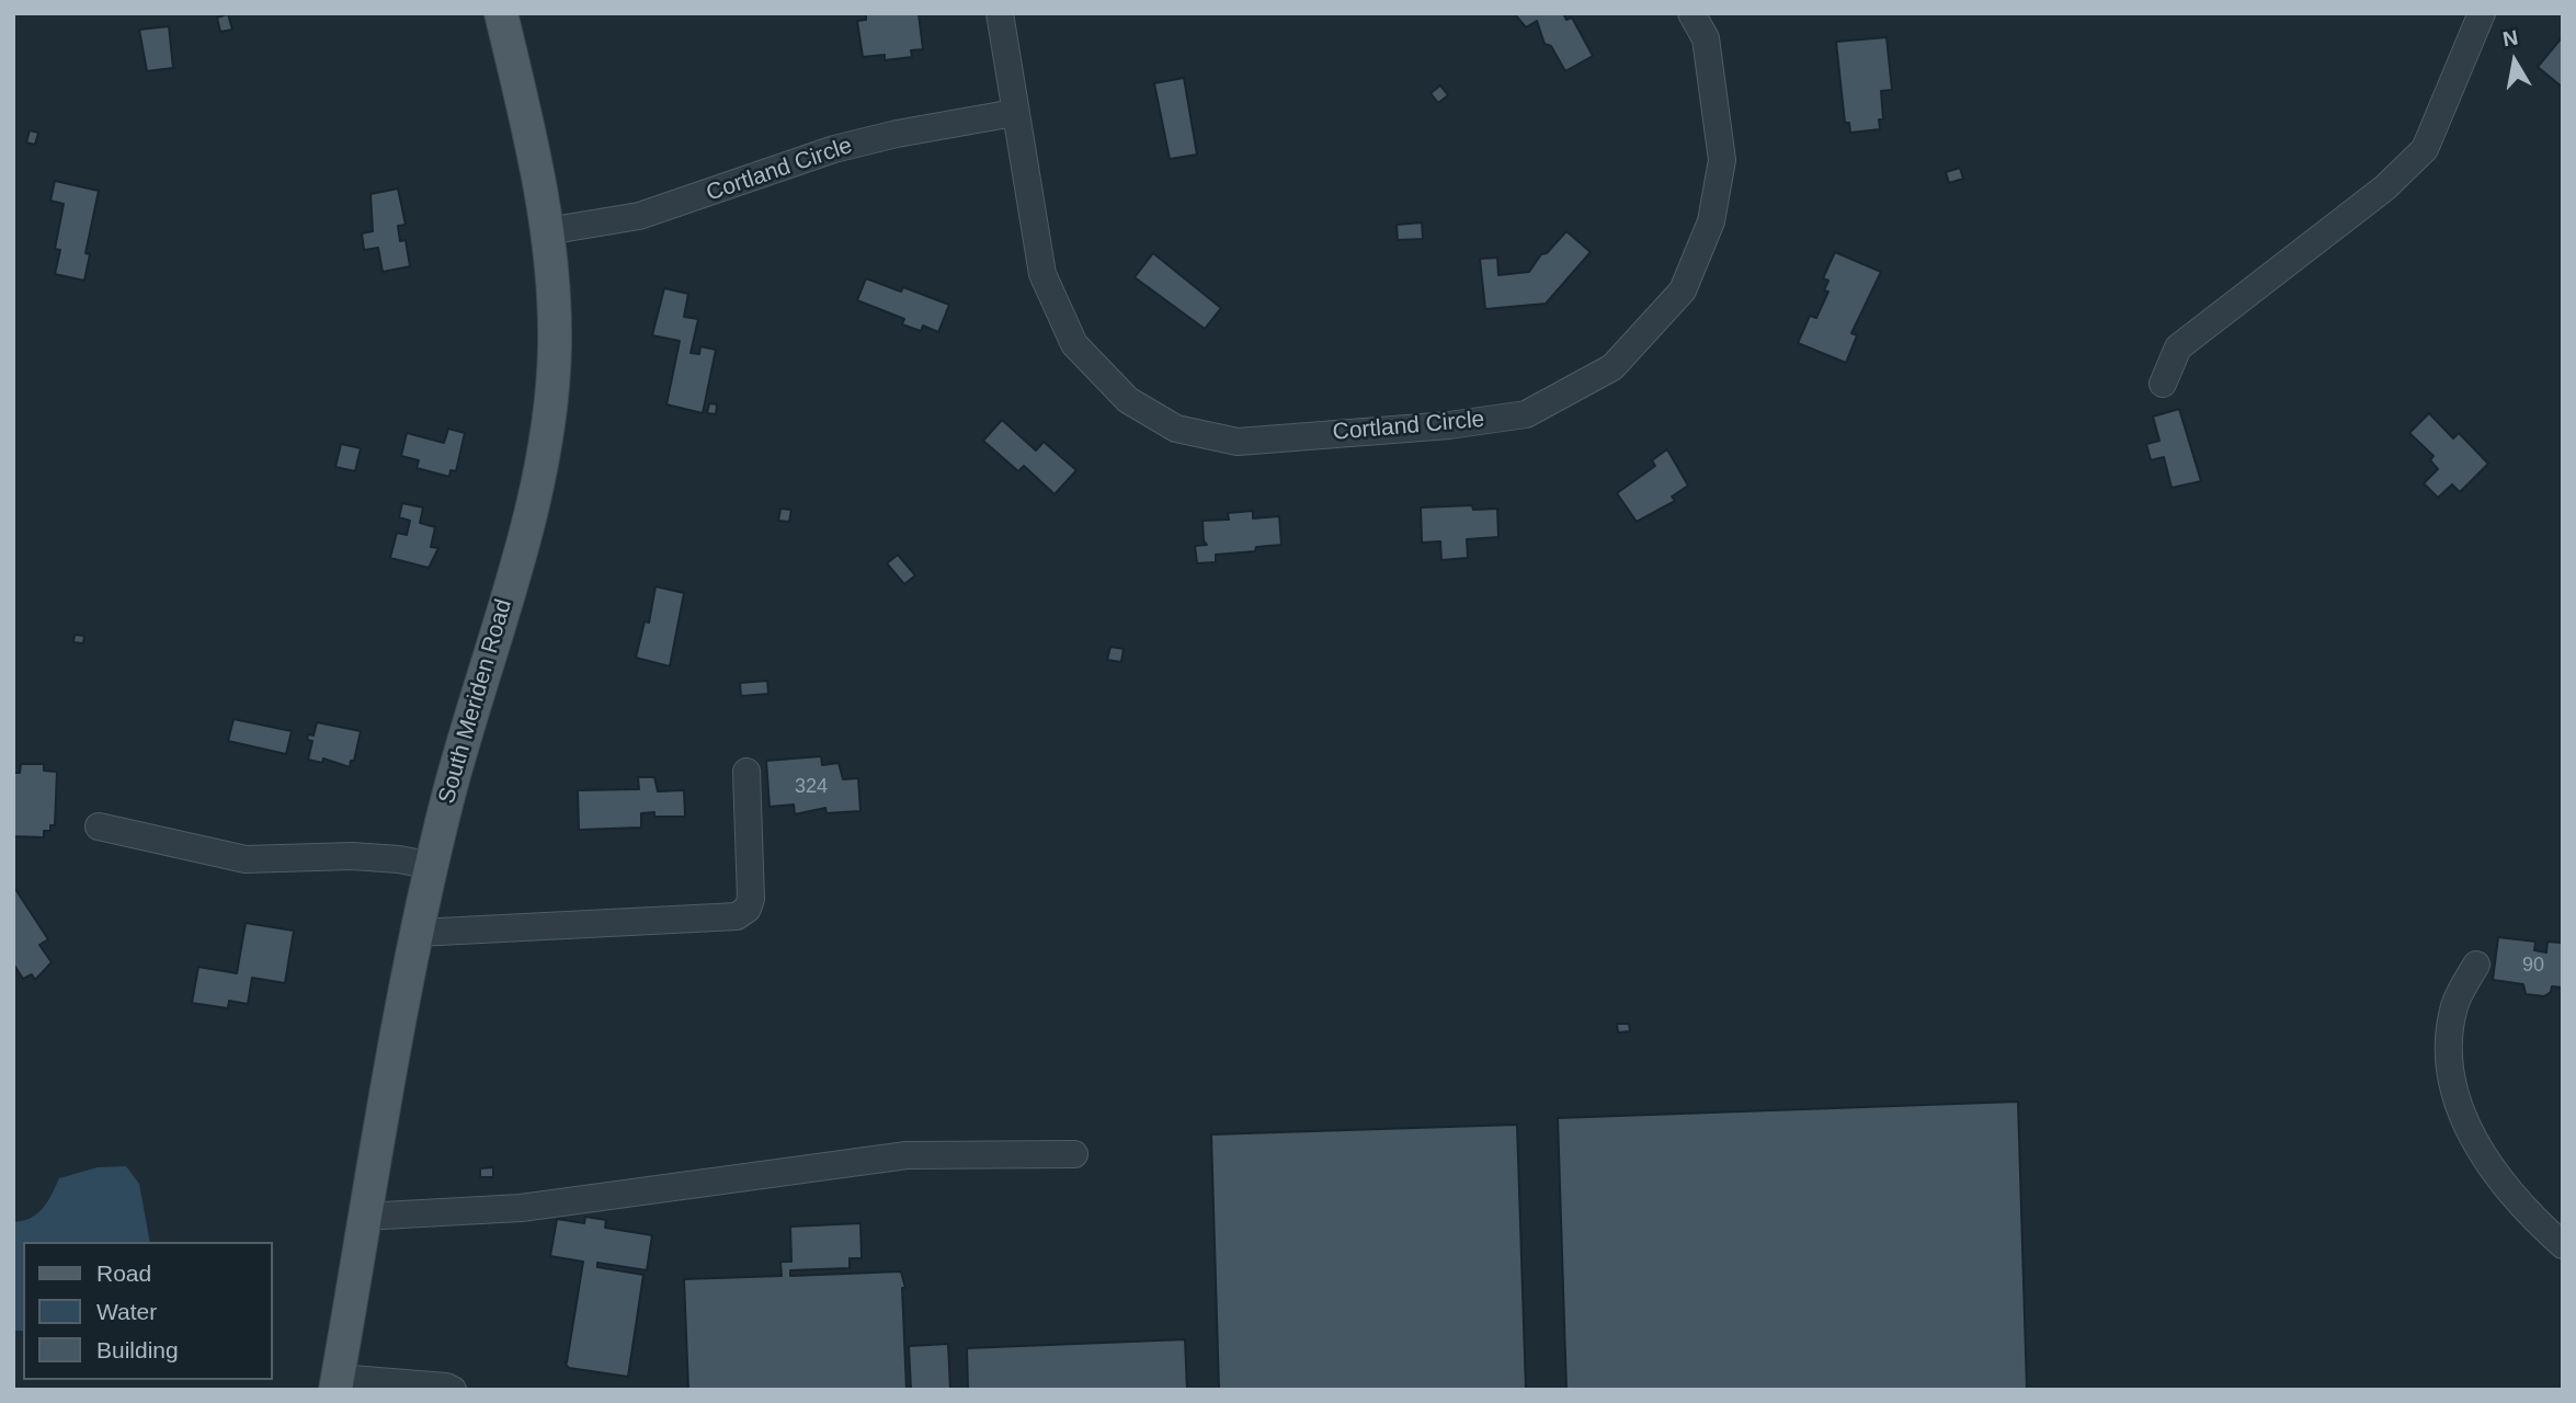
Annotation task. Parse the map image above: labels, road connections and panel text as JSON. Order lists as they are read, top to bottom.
{
  "streets": {
    "main road": ["South Meriden Road"],
    "street": ["Cortland Circle"]
  },
  "crossings": [
    ["Cortland Circle", "South Meriden Road"]
  ],
  "house_numbers": ["324", "90"],
  "legend": ["Road", "Water", "Building"],
  "north": "top"
}
